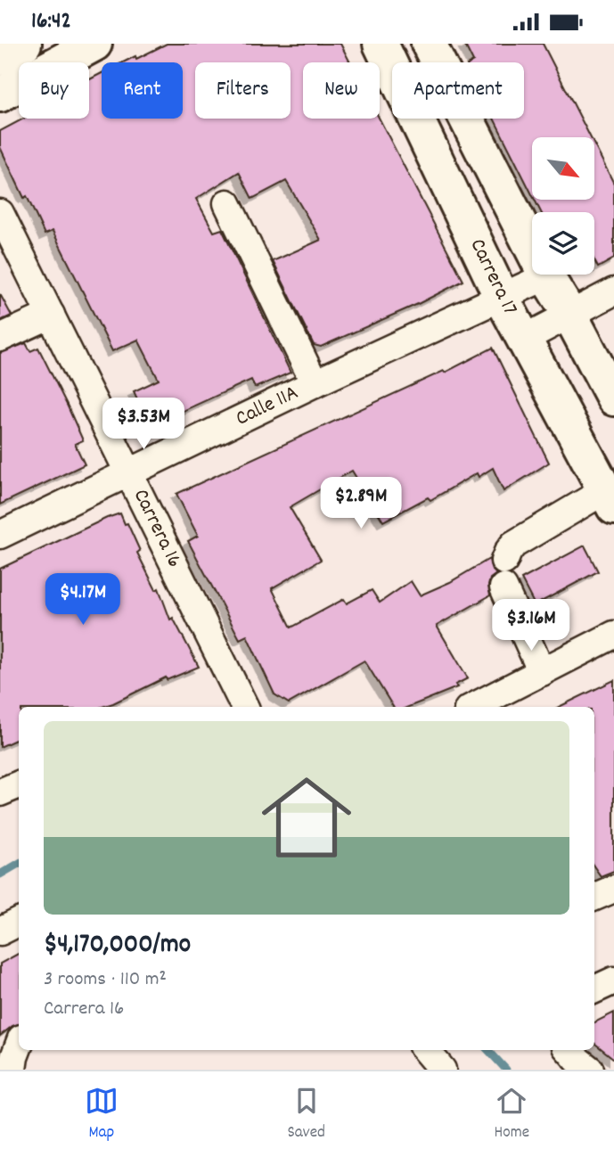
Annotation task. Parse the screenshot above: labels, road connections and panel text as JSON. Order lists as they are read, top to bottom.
{
  "streets": {
    "main road": ["Carrera 17"],
    "street": ["Calle 11A", "Carrera 16"]
  },
  "crossings": [
    ["Carrera 17", "Calle 11A"],
    ["Calle 11A", "Carrera 16"]
  ],
  "north": "bottom right",
  "page": {
    "status": "16:42",
    "chip": [
      "Buy",
      "Rent",
      "Filters",
      "New",
      "Apartment"
    ],
    "price": [
      "$3.53M",
      "$2.89M",
      "$4.17M",
      "$3.16M"
    ],
    "list": [
      {
        "name": "$4,170,000/mo",
        "note": "3 rooms · 110 m² · Carrera 16"
      }
    ],
    "tabs": ["Map", "Saved", "Home"]
  }
}
